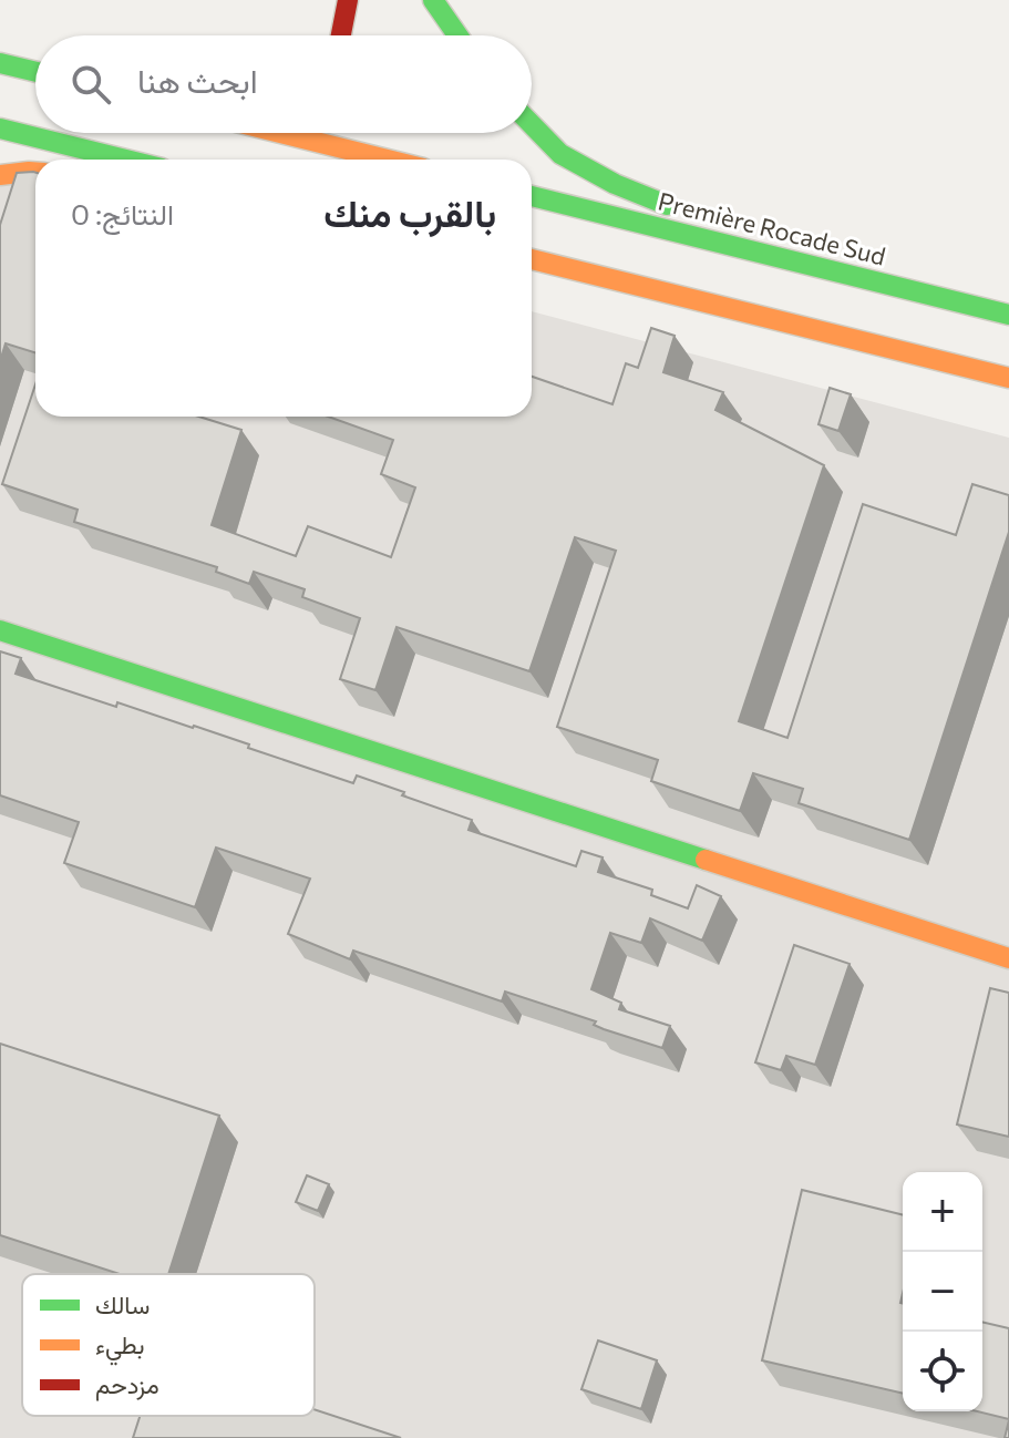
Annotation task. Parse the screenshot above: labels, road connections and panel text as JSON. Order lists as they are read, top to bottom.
{
  "streets": {
    "main road": ["Première Rocade Sud"]
  },
  "legend": ["سالك", "بطيء", "مزدحم"],
  "page": {
    "search": "ابحث هنا",
    "heading": ["بالقرب منك", "النتائج: 0"],
    "map_buttons": ["+", "−"]
  }
}
